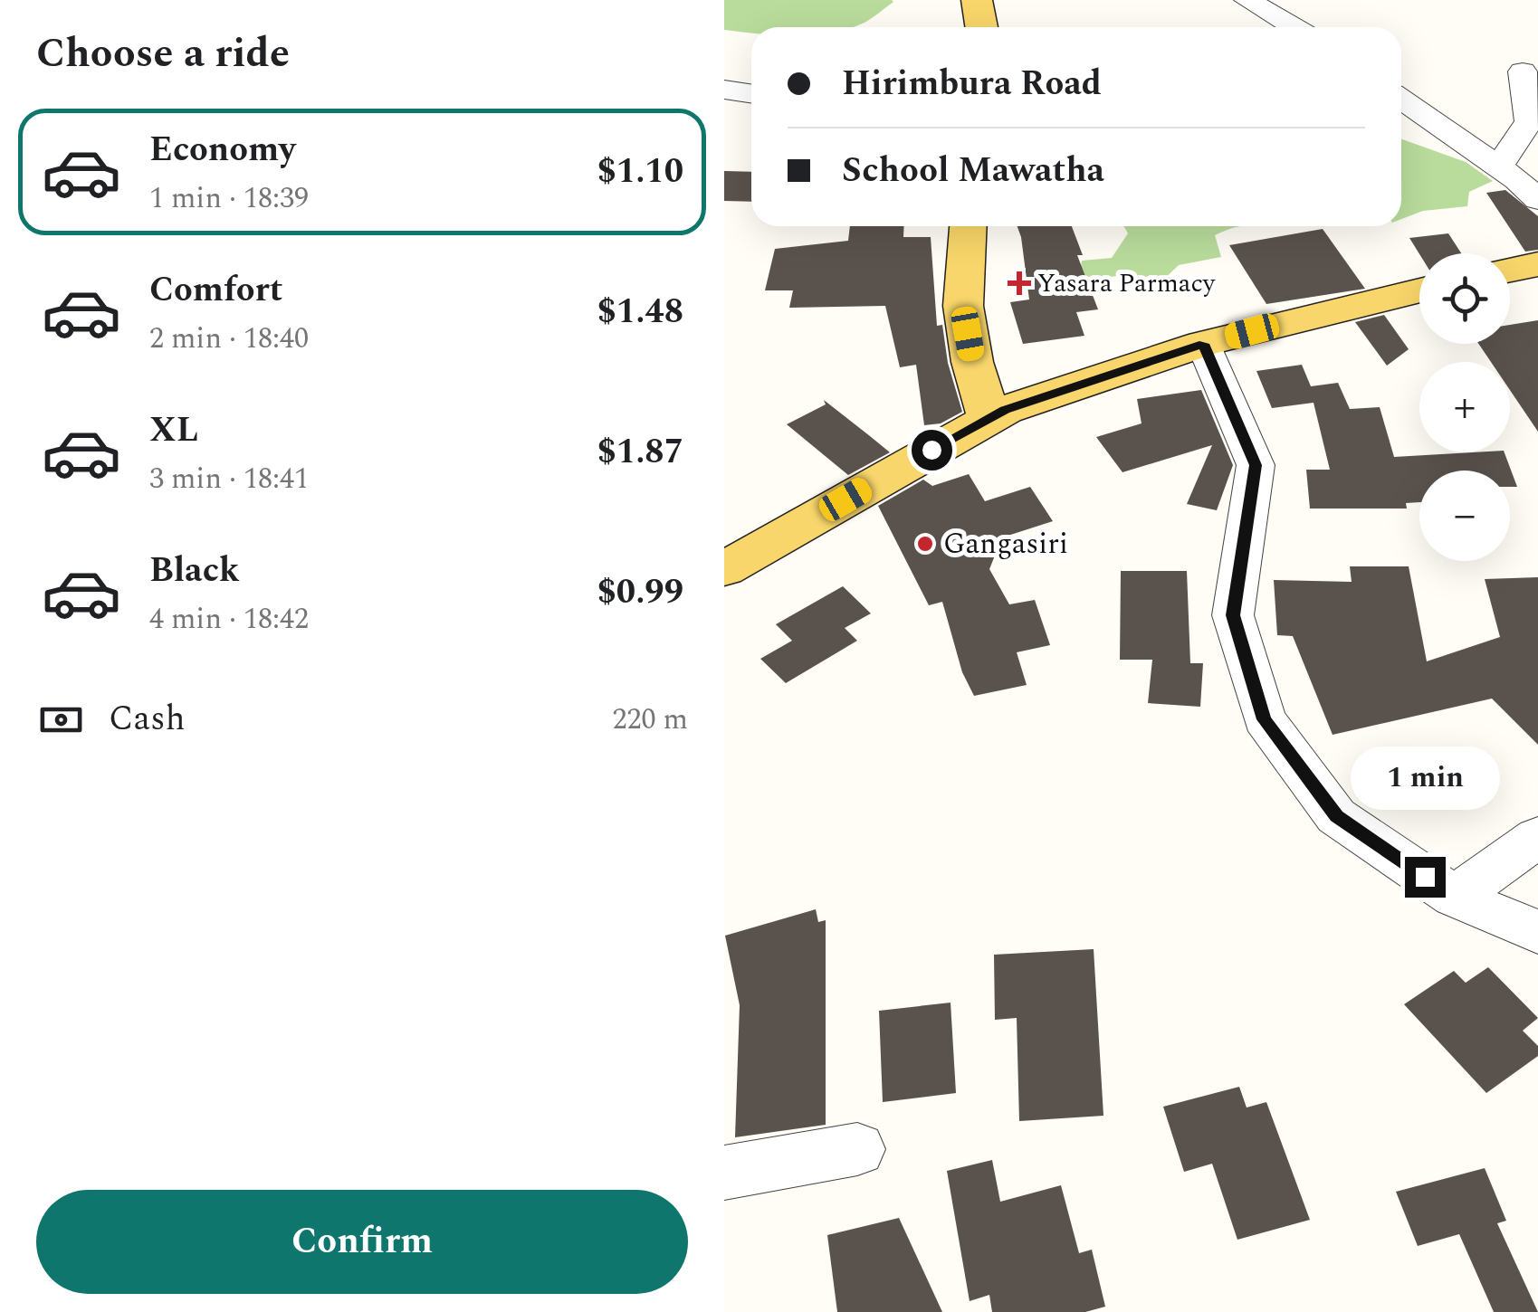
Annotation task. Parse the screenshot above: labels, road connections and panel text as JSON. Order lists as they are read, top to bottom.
{
  "places": {
    "health": ["Yasara Parmacy"],
    "other": ["Gangasiri"]
  },
  "page": {
    "heading": "Choose a ride",
    "banner": ["Hirimbura Road", "School Mawatha"],
    "list": [
      {
        "name": "Economy",
        "note": "1 min · 18:39",
        "value": "$1.10"
      },
      {
        "name": "Comfort",
        "note": "2 min · 18:40",
        "value": "$1.48"
      },
      {
        "name": "XL",
        "note": "3 min · 18:41",
        "value": "$1.87"
      },
      {
        "name": "Black",
        "note": "4 min · 18:42",
        "value": "$0.99"
      }
    ],
    "map_buttons": ["+", "−"],
    "pay": ["Cash", "220 m"],
    "bubble": "1 min",
    "buttons": "Confirm"
  }
}
